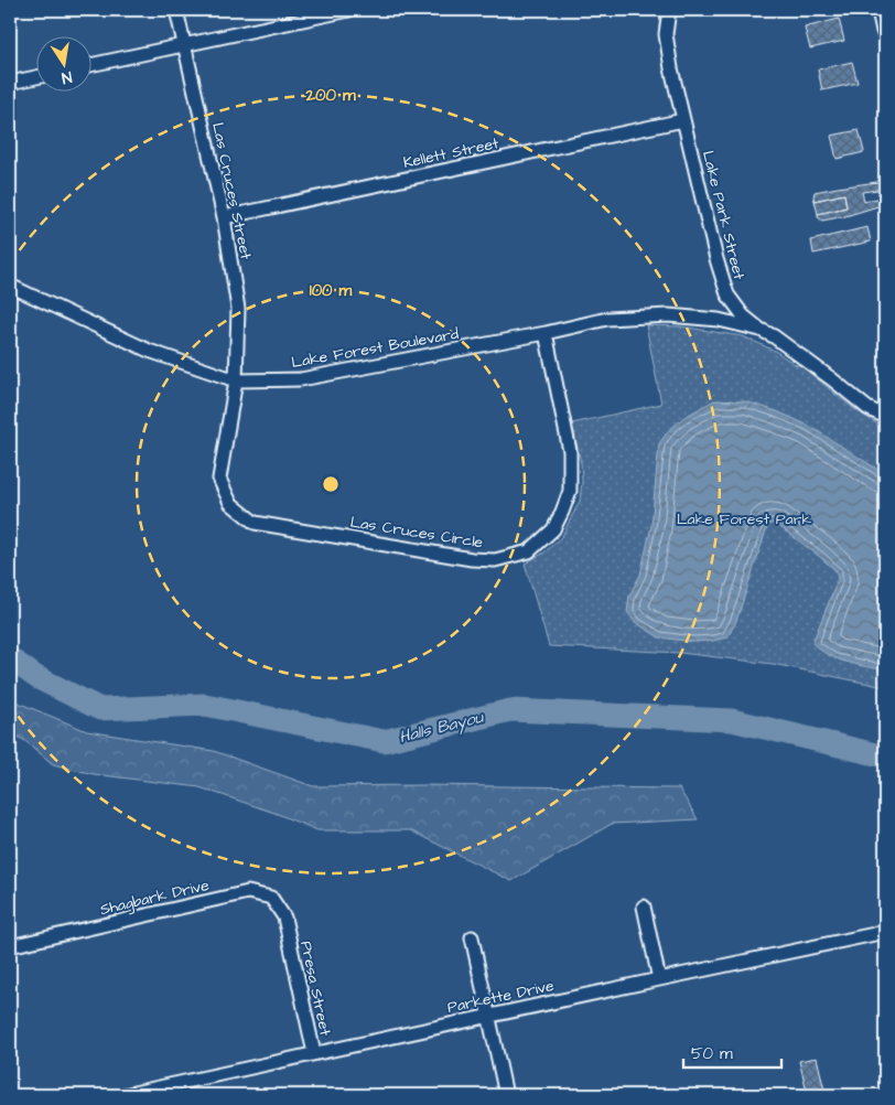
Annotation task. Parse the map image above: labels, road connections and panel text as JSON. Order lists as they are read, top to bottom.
{
  "streets": {
    "street": [
      "Kellett Street",
      "Las Cruces Street",
      "Lake Park Street",
      "Lake Forest Boulevard",
      "Las Cruces Circle",
      "Shagbark Drive",
      "Presa Street",
      "Parkette Drive"
    ]
  },
  "crossings": [
    ["Kellett Street", "Las Cruces Street"],
    ["Kellett Street", "Lake Park Street"],
    ["Las Cruces Street", "Lake Forest Boulevard"],
    ["Las Cruces Street", "Las Cruces Circle"],
    ["Lake Park Street", "Lake Forest Boulevard"],
    ["Lake Forest Boulevard", "Las Cruces Circle"],
    ["Shagbark Drive", "Presa Street"],
    ["Presa Street", "Parkette Drive"]
  ],
  "water": ["Halls Bayou"],
  "parks": ["Lake Forest Park"],
  "scale_bar": "50 m",
  "north": "bottom",
  "rings": ["200 m", "100 m"]
}
